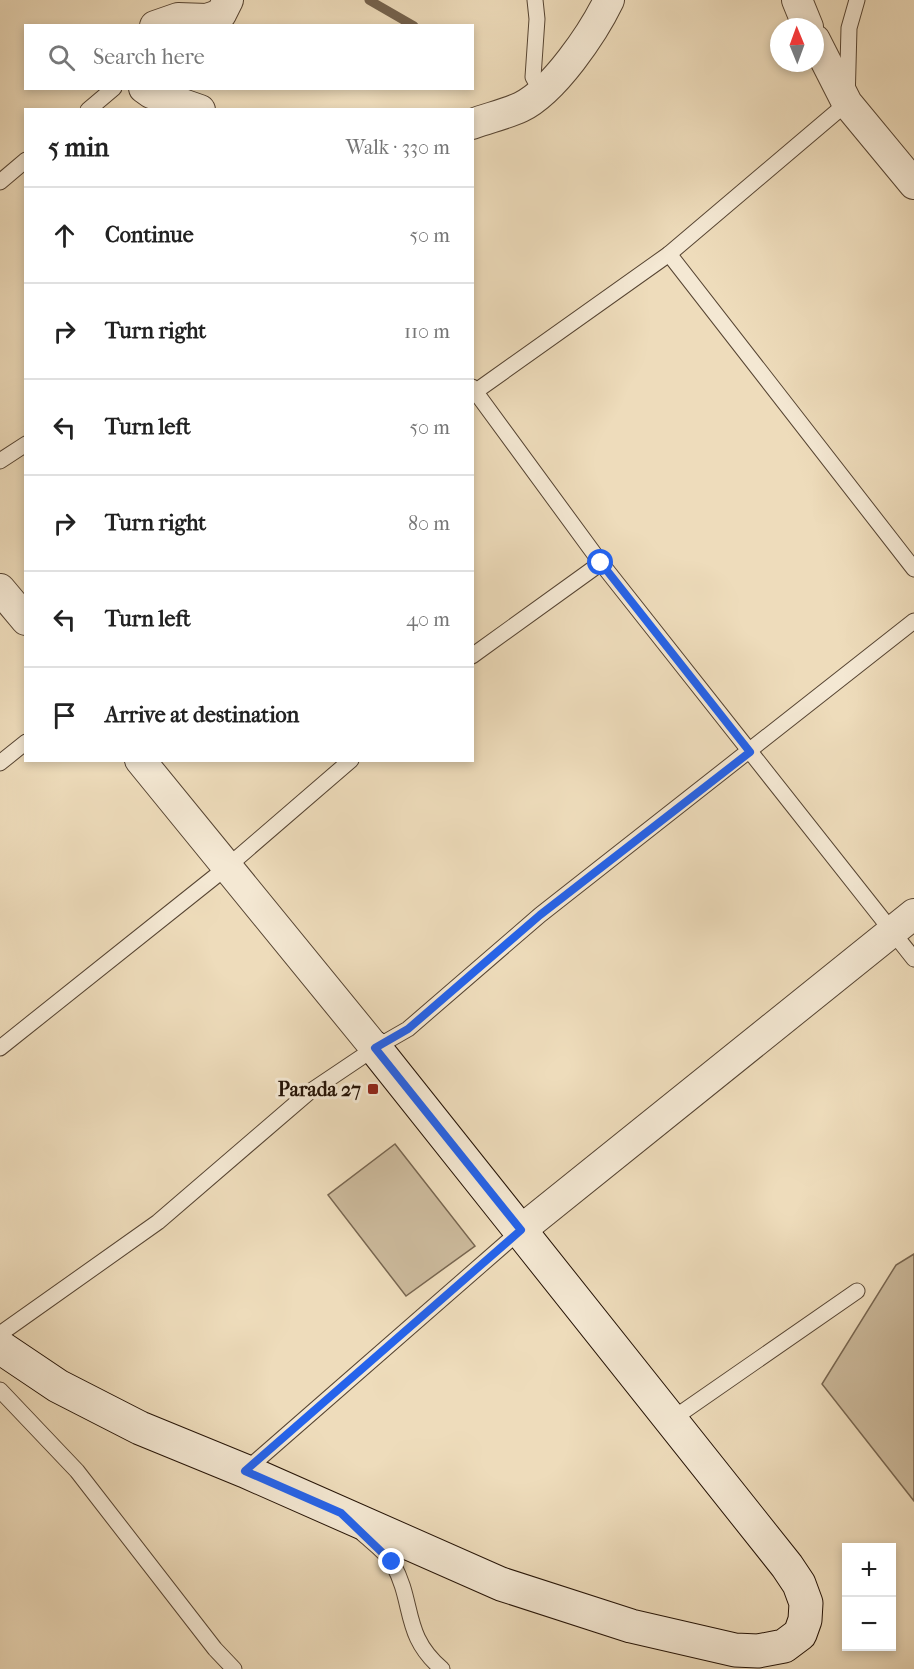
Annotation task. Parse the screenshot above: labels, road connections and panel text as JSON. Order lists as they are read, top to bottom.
{
  "places": {
    "transit": ["Parada 27"]
  },
  "north": "top",
  "page": {
    "search": "Search here",
    "heading": ["5 min", "Walk · 330 m"],
    "list": [
      ["Continue", "50 m"],
      ["Turn right", "110 m"],
      ["Turn left", "50 m"],
      ["Turn right", "80 m"],
      ["Turn left", "40 m"],
      "Arrive at destination"
    ],
    "map_buttons": ["+", "−"]
  }
}
